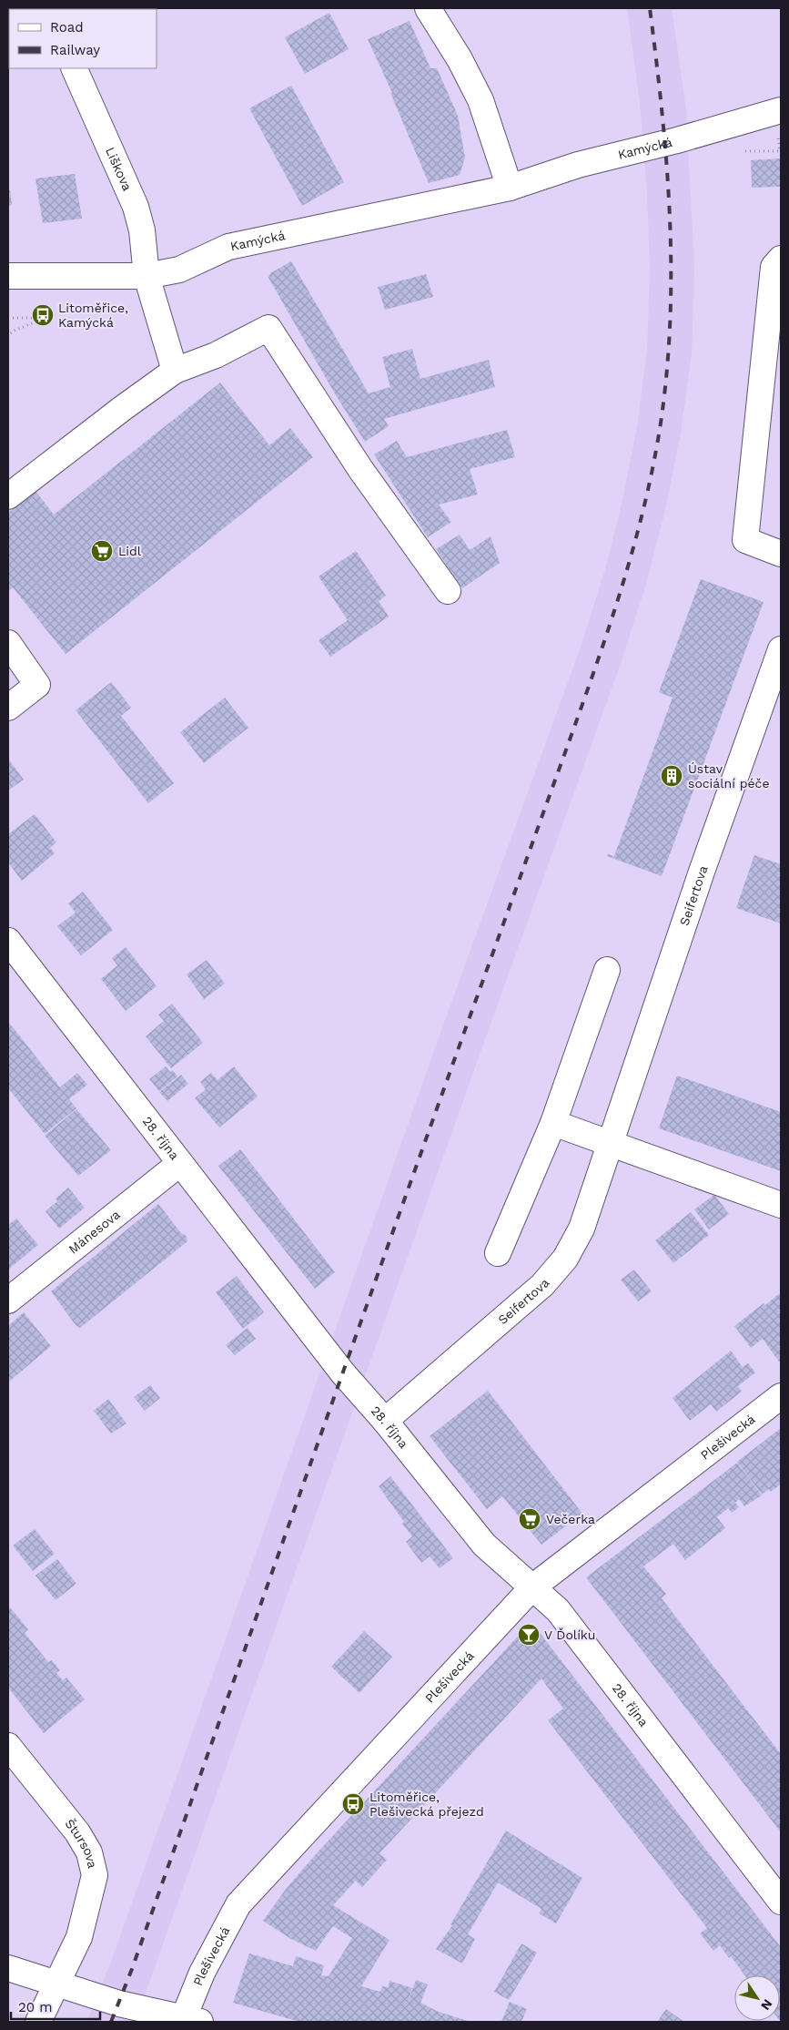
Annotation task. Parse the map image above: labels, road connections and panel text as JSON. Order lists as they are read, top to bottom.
{
  "streets": {
    "street": [
      "Kamýcká",
      "Liškova",
      "Seifertova",
      "28. října",
      "Mánesova",
      "Plešivecká",
      "Štursova"
    ]
  },
  "crossings": [
    ["Kamýcká", "Liškova"],
    ["Seifertova", "28. října"],
    ["28. října", "Mánesova"],
    ["28. října", "Plešivecká"]
  ],
  "places": {
    "bus stop": ["Litoměřice, Kamýcká", "Litoměřice, Plešivecká přejezd"],
    "supermarket": ["Lidl", "Večerka"],
    "building": ["Ústav sociální péče"],
    "bar": ["V Ďolíku"]
  },
  "legend": ["Road", "Railway"],
  "scale_bar": "20 m",
  "north": "bottom right"
}
